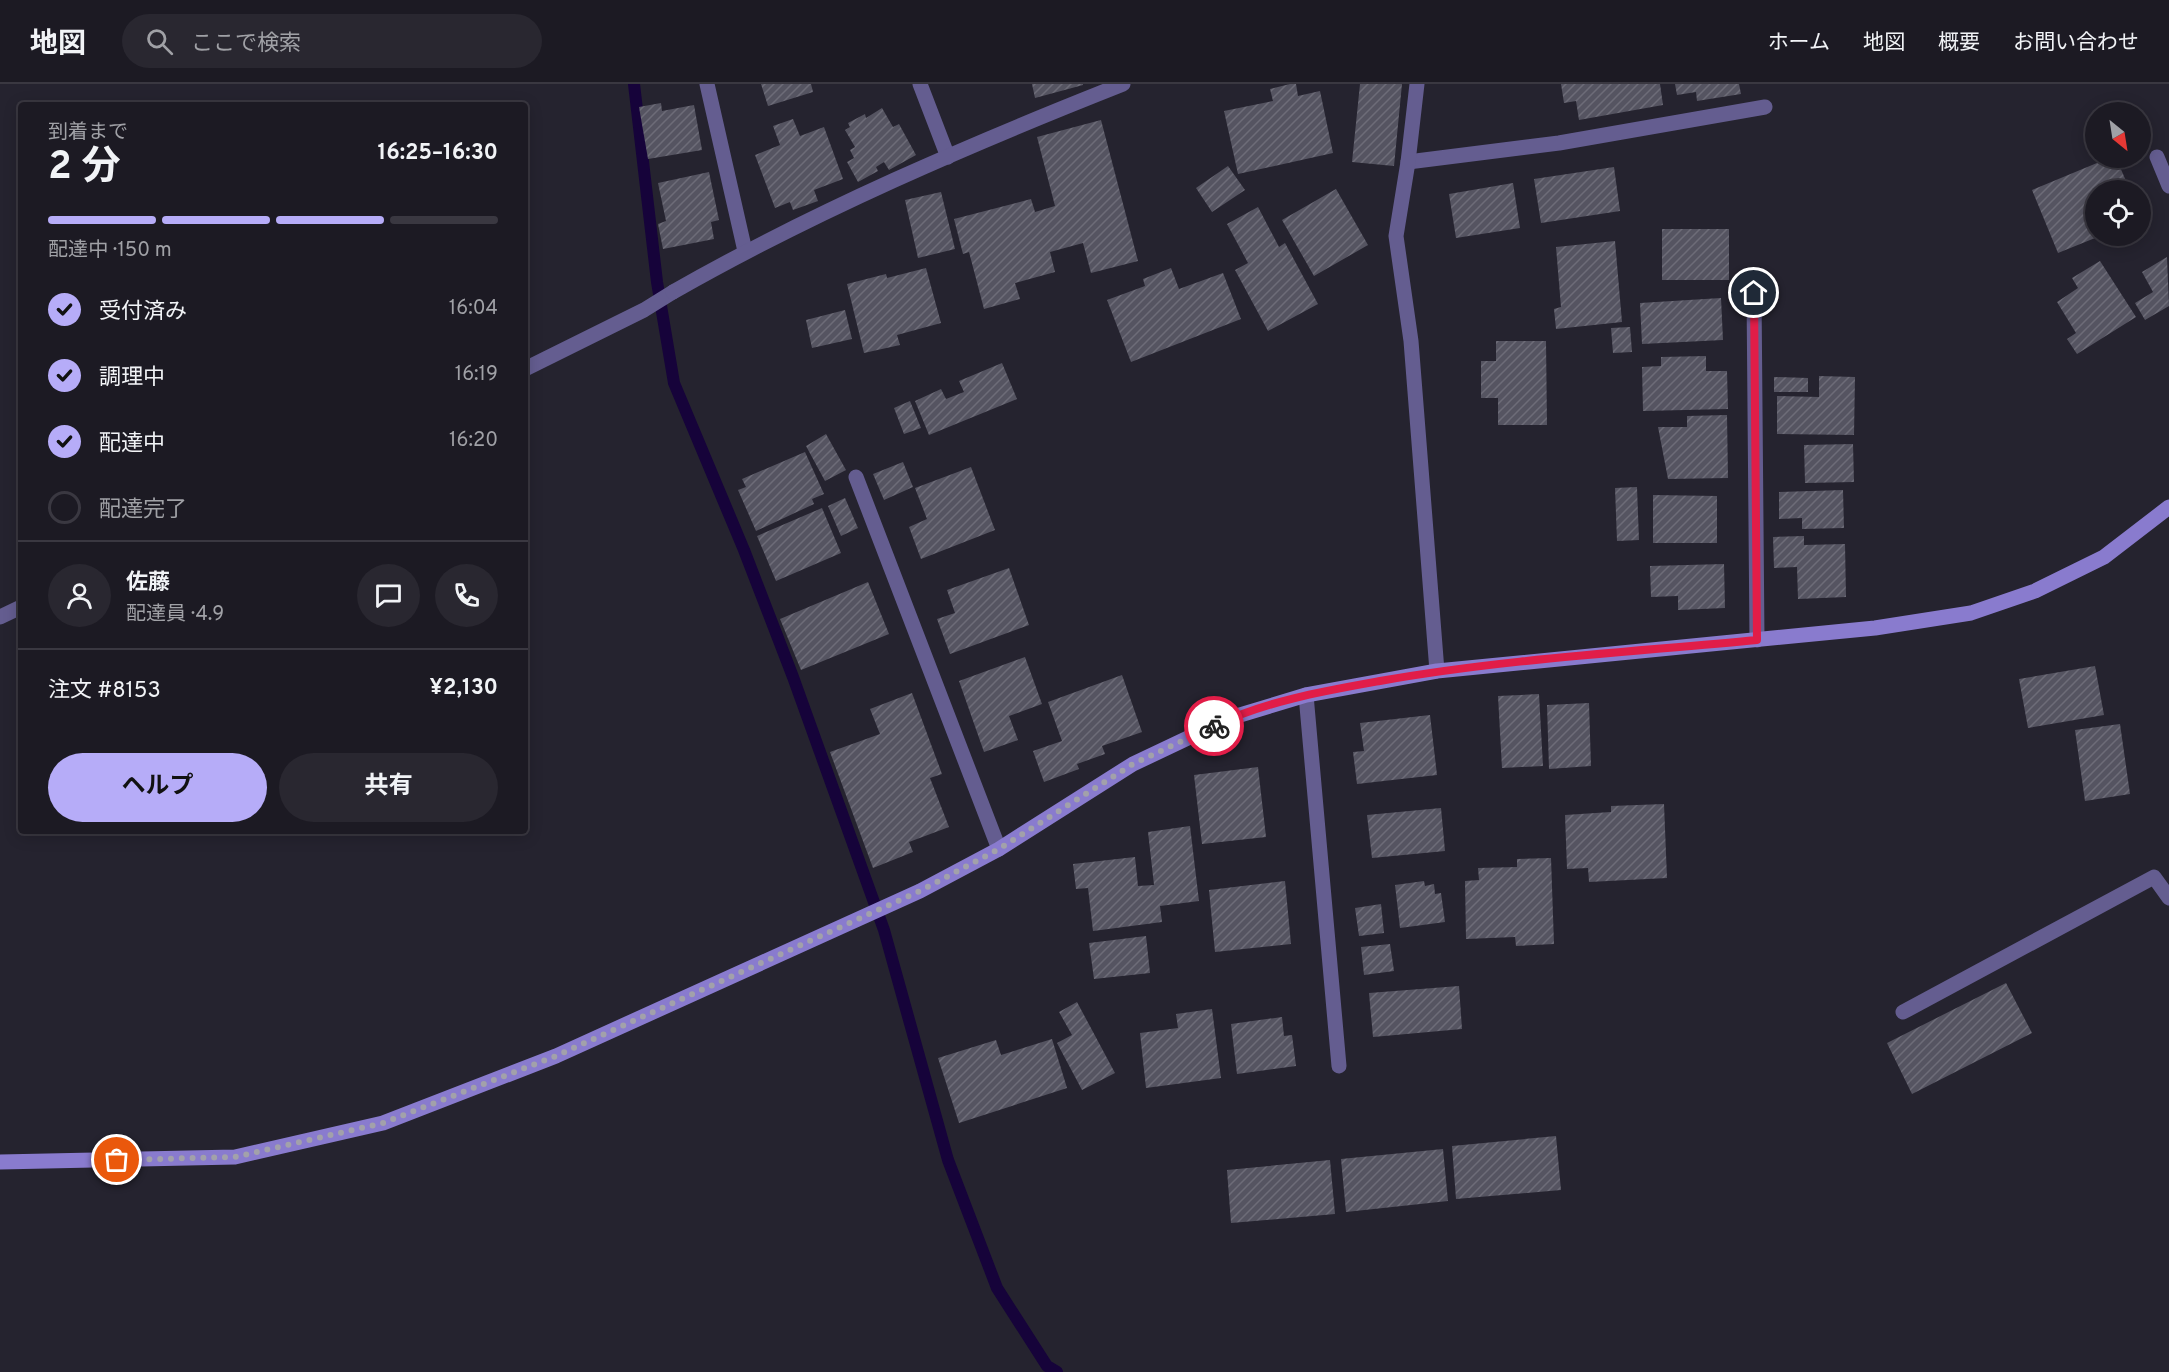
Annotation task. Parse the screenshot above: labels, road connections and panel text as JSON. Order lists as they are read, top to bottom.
{
  "north": "bottom right",
  "page": {
    "header": "地図",
    "search": "ここで検索",
    "nav": [
      "ホーム",
      "地図",
      "概要",
      "お問い合わせ"
    ],
    "heading": ["2 分", "到着まで", "16:25–16:30"],
    "panel": [
      "佐藤",
      "配達員 · 4.9",
      "注文 #8153",
      "¥2,130"
    ],
    "bar": "配達中 · 150 m",
    "list": [
      ["受付済み", "16:04"],
      ["調理中", "16:19"],
      ["配達中", "16:20"],
      "配達完了"
    ],
    "buttons": ["ヘルプ", "共有"]
  }
}
